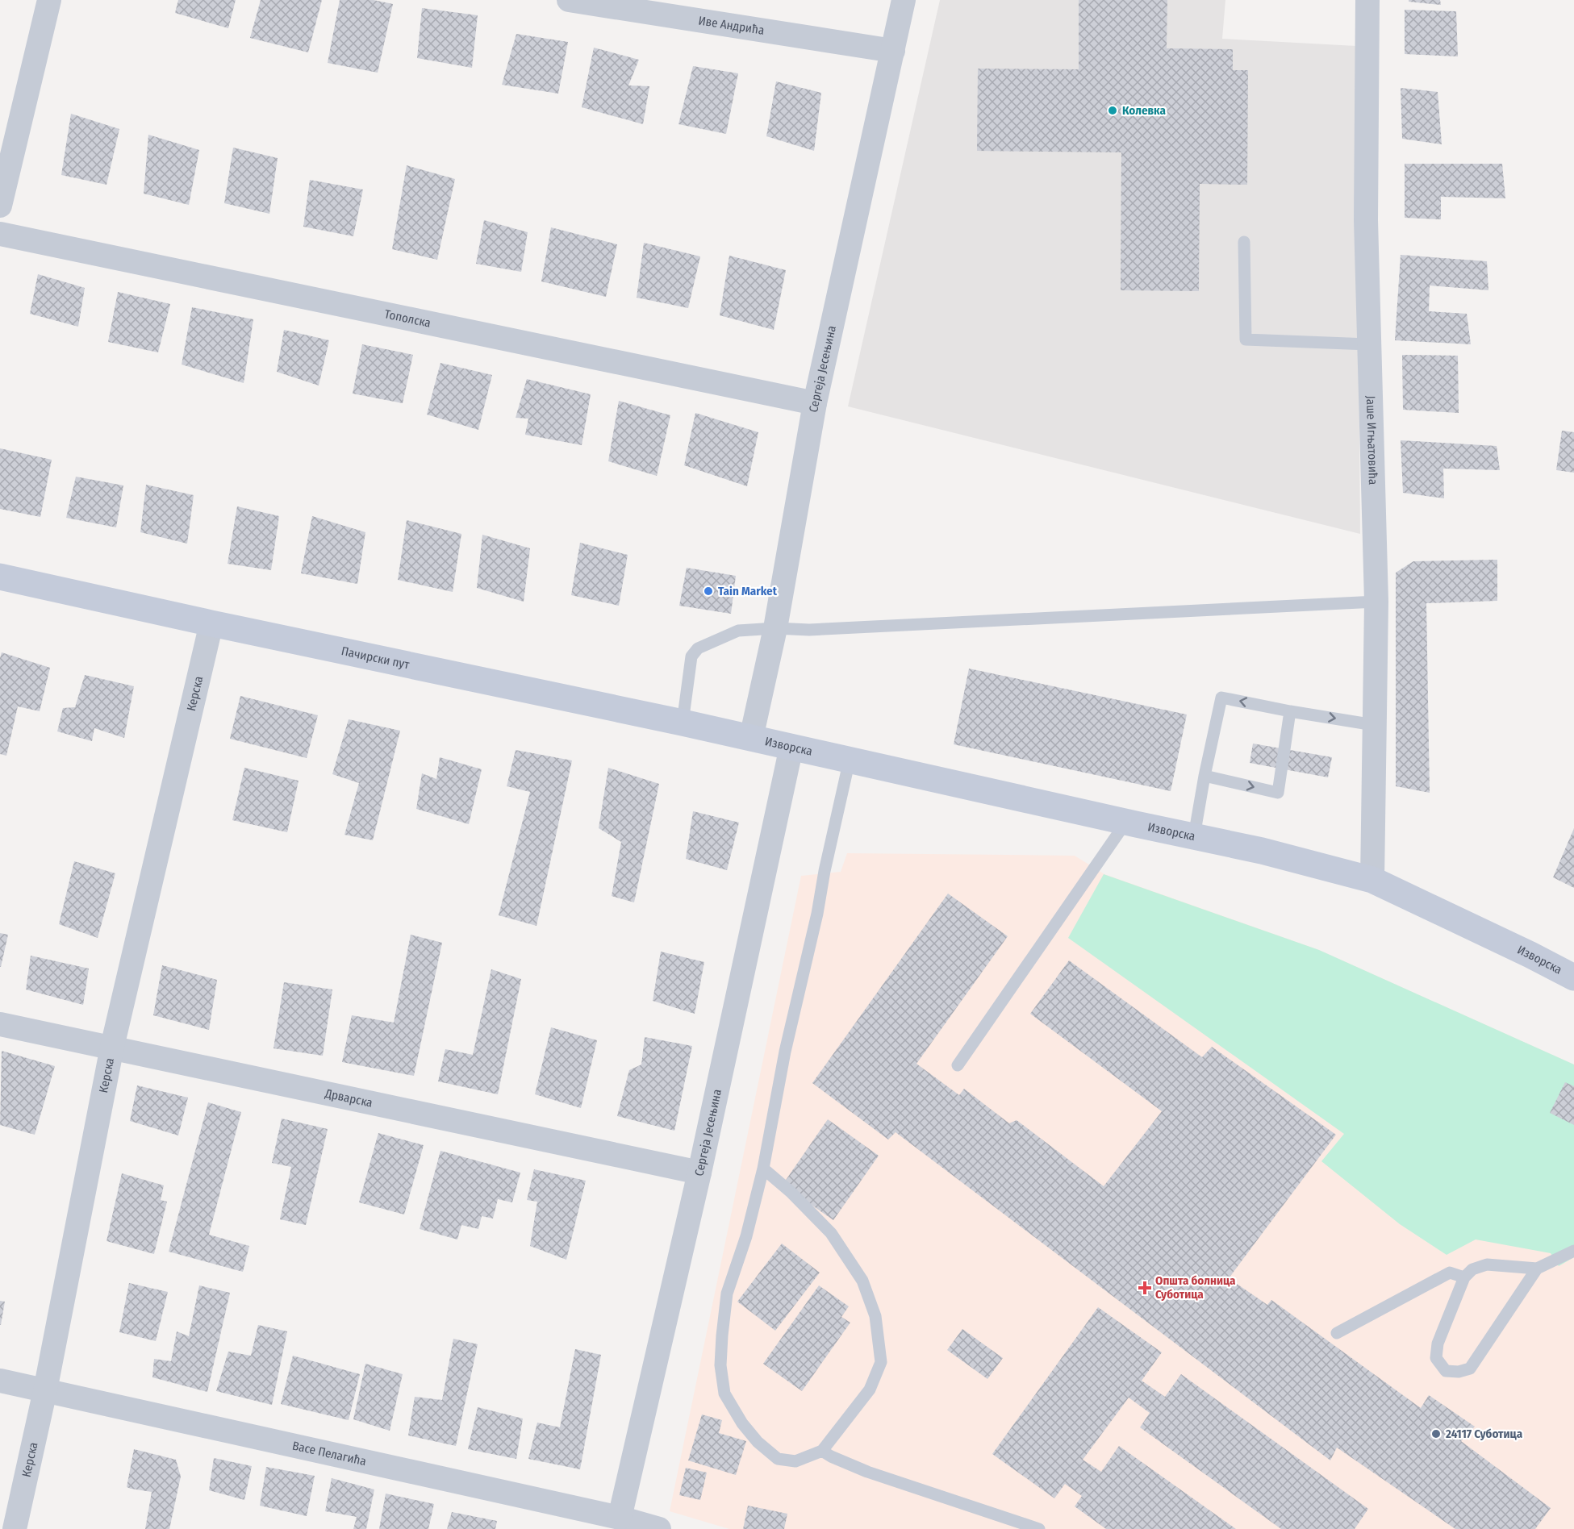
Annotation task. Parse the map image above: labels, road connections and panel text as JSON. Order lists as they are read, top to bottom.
{
  "streets": {
    "street": [
      "Иве Андрића",
      "Тополска",
      "Сергеја Јесењина",
      "Јаше Игњатовића",
      "Пачирски пут",
      "Керска",
      "Изворска",
      "Дрварска",
      "Васе Пелагића"
    ]
  },
  "crossings": [
    ["Иве Андрића", "Сергеја Јесењина"],
    ["Тополска", "Сергеја Јесењина"],
    ["Сергеја Јесењина", "Пачирски пут"],
    ["Сергеја Јесењина", "Изворска"],
    ["Сергеја Јесењина", "Дрварска"],
    ["Сергеја Јесењина", "Васе Пелагића"],
    ["Јаше Игњатовића", "Изворска"],
    ["Пачирски пут", "Керска"],
    ["Пачирски пут", "Изворска"],
    ["Керска", "Дрварска"],
    ["Керска", "Васе Пелагића"]
  ],
  "places": {
    "other": ["Колевка", "Tain Market", "24117 Суботица"],
    "health": ["Општа болница Суботица"]
  }
}
